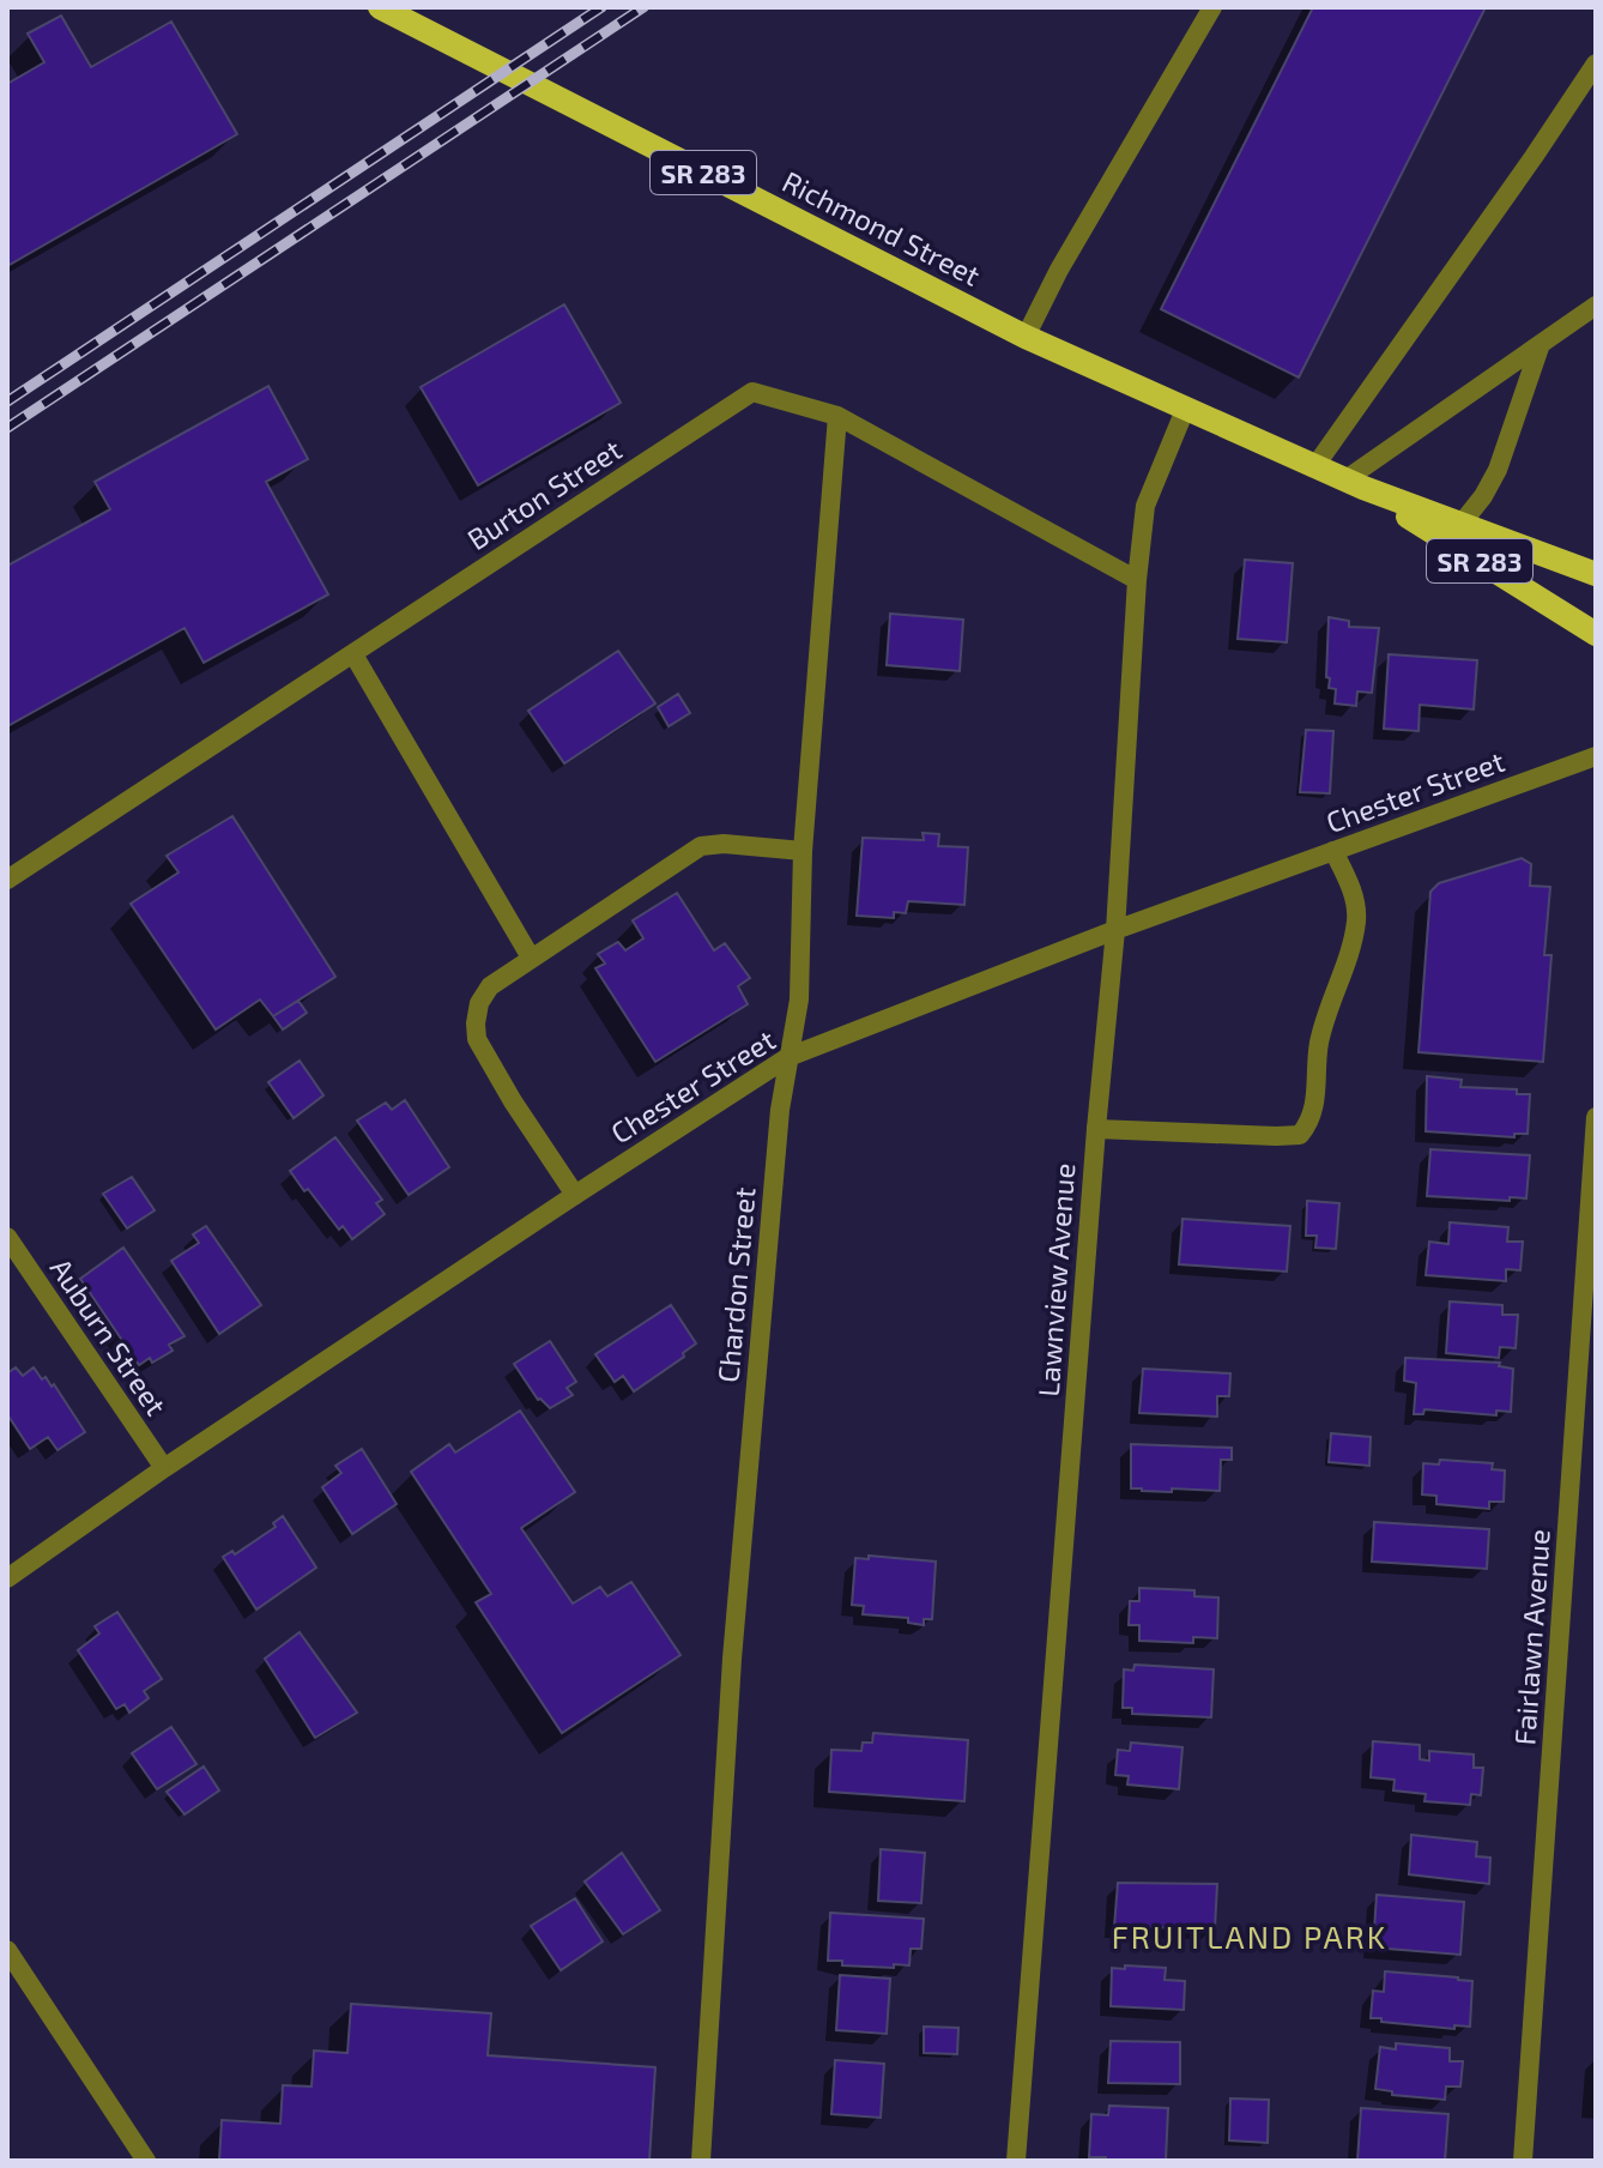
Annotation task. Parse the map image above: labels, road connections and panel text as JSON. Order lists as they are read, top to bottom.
{
  "streets": {
    "main road": ["SR 283", "Richmond Street"],
    "street": [
      "Burton Street",
      "Chester Street",
      "Lawnview Avenue",
      "Chardon Street",
      "Auburn Street",
      "Fairlawn Avenue"
    ]
  },
  "crossings": [
    ["Richmond Street", "Lawnview Avenue"],
    ["Burton Street", "Lawnview Avenue"],
    ["Burton Street", "Chardon Street"],
    ["Chester Street", "Lawnview Avenue"],
    ["Chester Street", "Chardon Street"],
    ["Chester Street", "Auburn Street"]
  ],
  "districts": ["FRUITLAND PARK"]
}
